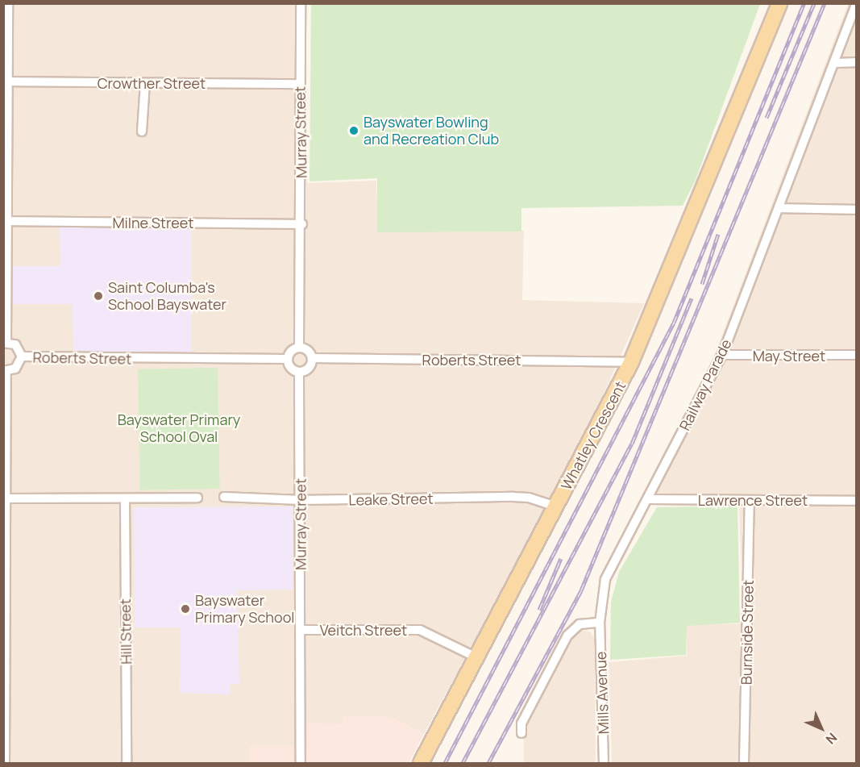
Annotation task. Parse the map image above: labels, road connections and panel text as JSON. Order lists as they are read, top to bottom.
{
  "streets": {
    "main road": ["Whatley Crescent"],
    "street": [
      "Crowther Street",
      "Murray Street",
      "Milne Street",
      "May Street",
      "Roberts Street",
      "Railway Parade",
      "Leake Street",
      "Lawrence Street",
      "Veitch Street",
      "Hill Street",
      "Burnside Street",
      "Mills Avenue"
    ]
  },
  "crossings": [
    ["Crowther Street", "Murray Street"],
    ["Murray Street", "Milne Street"],
    ["Murray Street", "Roberts Street"],
    ["Murray Street", "Leake Street"],
    ["Murray Street", "Veitch Street"],
    ["May Street", "Railway Parade"],
    ["Roberts Street", "Whatley Crescent"],
    ["Railway Parade", "Lawrence Street"],
    ["Railway Parade", "Mills Avenue"],
    ["Whatley Crescent", "Leake Street"],
    ["Whatley Crescent", "Veitch Street"],
    ["Lawrence Street", "Burnside Street"]
  ],
  "parks": ["Bayswater Primary School Oval"],
  "places": ["Bayswater Bowling and Recreation Club", "Saint Columba's School Bayswater", "Bayswater Primary School"],
  "north": "bottom right"
}
